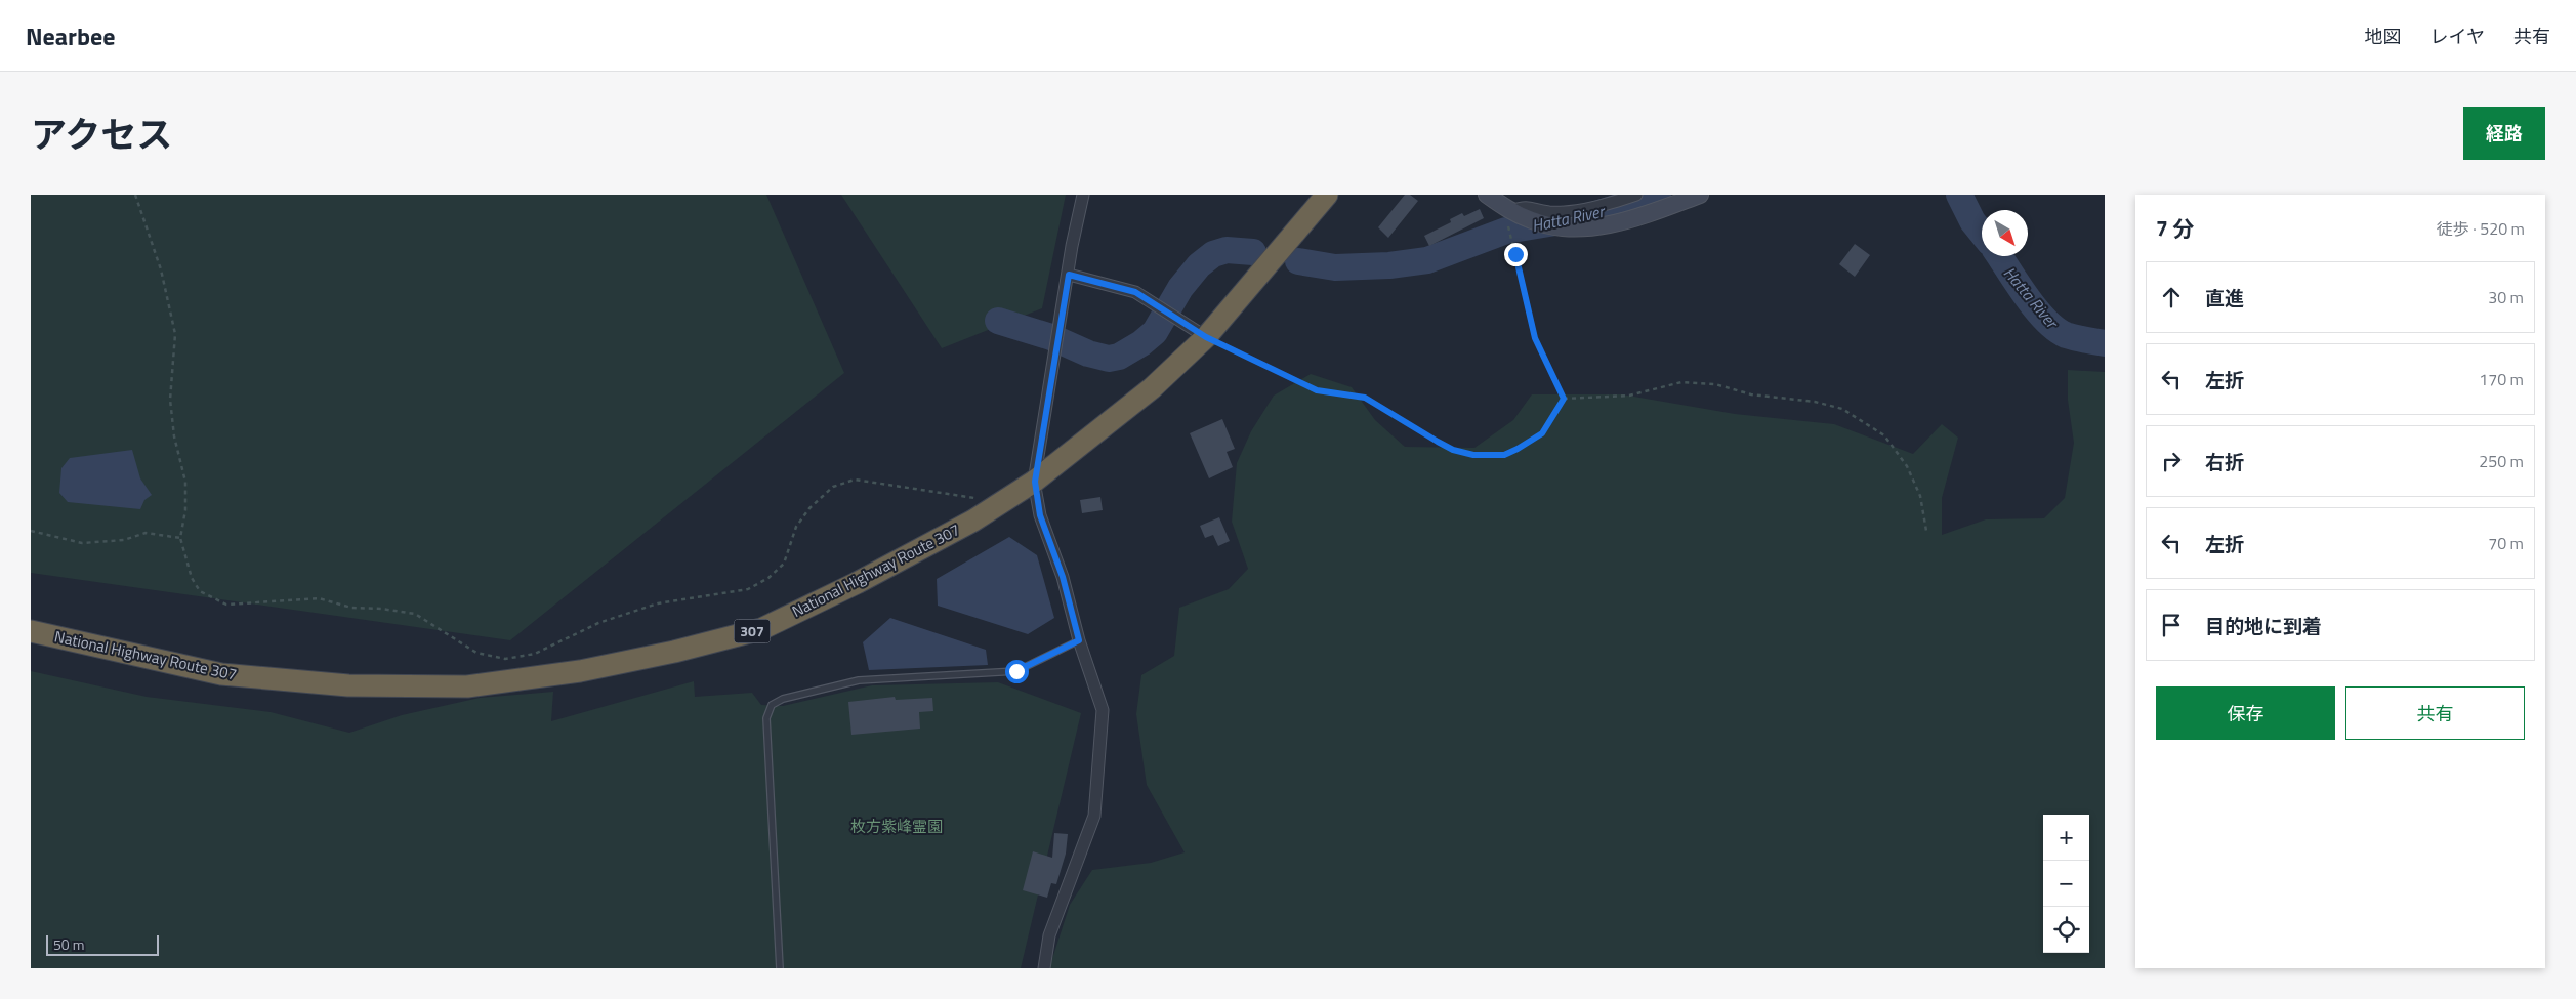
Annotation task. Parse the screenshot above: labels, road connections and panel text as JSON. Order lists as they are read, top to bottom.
{
  "streets": {
    "highway": ["National Highway Route 307", "307"]
  },
  "water": ["Hatta River"],
  "parks": ["枚方紫峰霊園"],
  "scale_bar": "50 m",
  "north": "bottom right",
  "page": {
    "header": "Nearbee",
    "nav": ["地図", "レイヤ", "共有"],
    "title": "アクセス",
    "buttons": [
      "経路",
      ["保存", "共有"]
    ],
    "heading": ["7 分", "徒歩 · 520 m"],
    "list": [
      ["直進", "30 m"],
      ["左折", "170 m"],
      ["右折", "250 m"],
      ["左折", "70 m"],
      "目的地に到着"
    ],
    "map_buttons": ["+", "−"],
    "scale": "50 m"
  }
}
